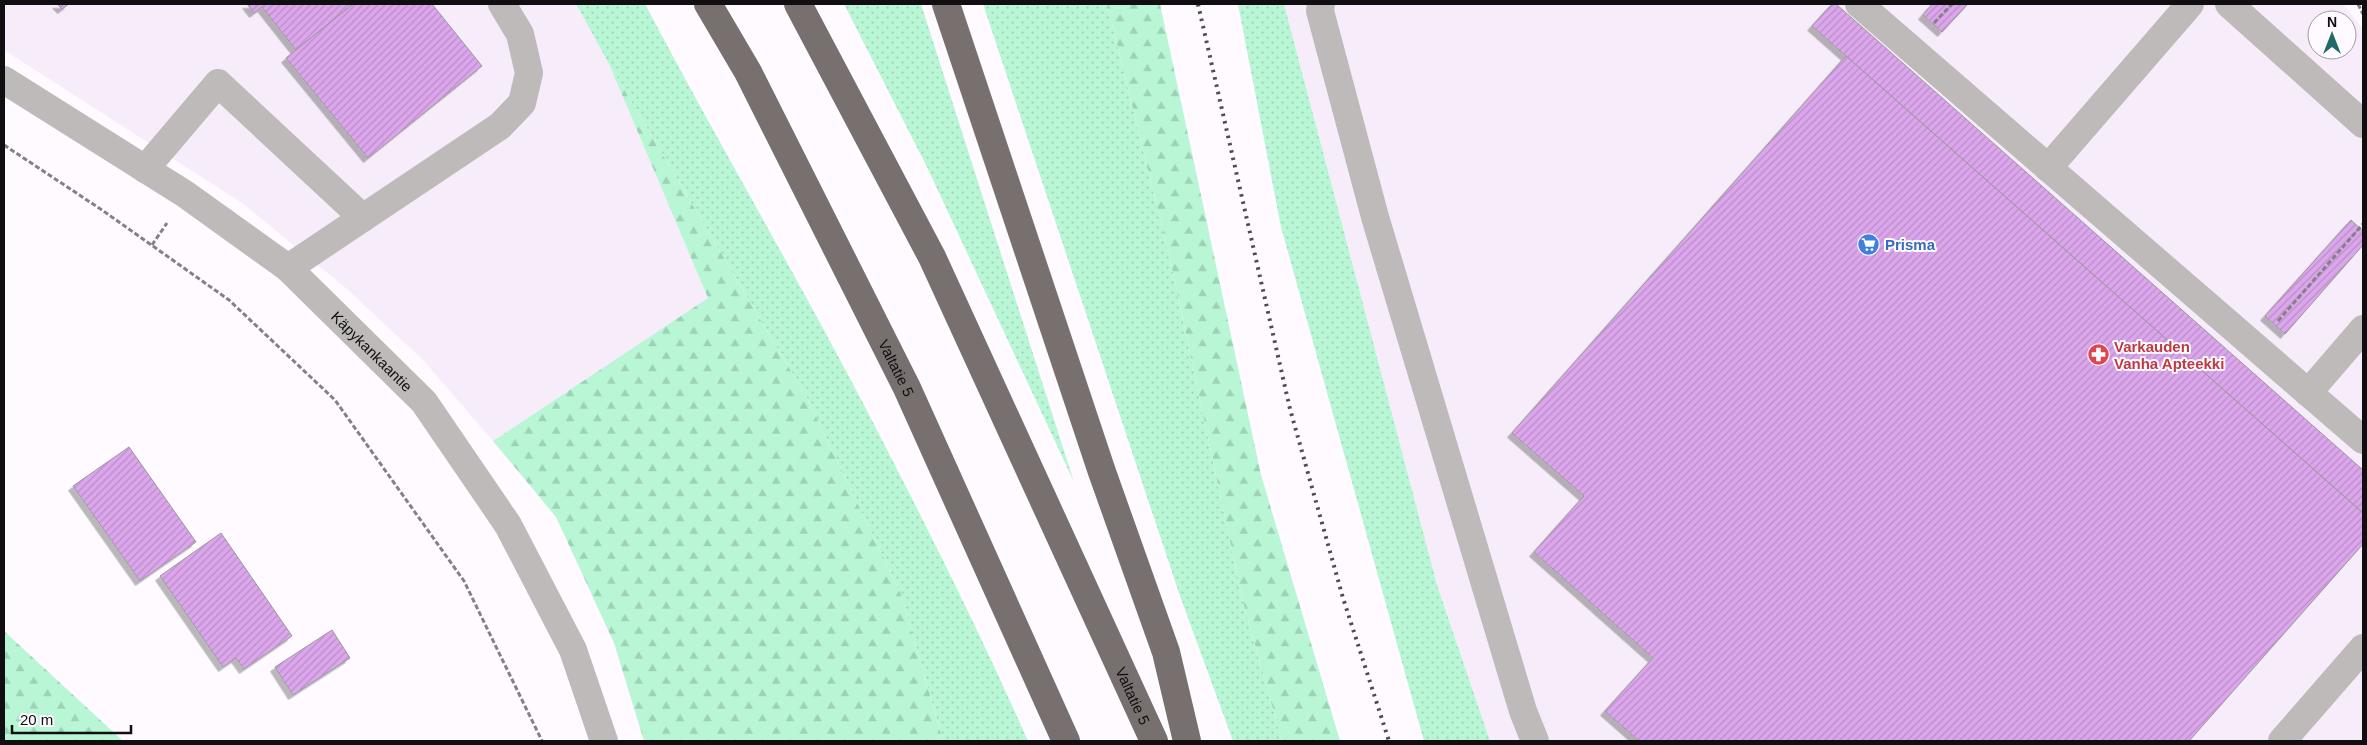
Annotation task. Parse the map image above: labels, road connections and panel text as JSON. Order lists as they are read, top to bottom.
{
  "streets": {
    "highway": ["Valtatie 5"],
    "street": ["Käpykankaantie"]
  },
  "places": {
    "supermarket": ["Prisma"],
    "pharmacy": ["Varkauden Vanha Apteekki"]
  },
  "scale_bar": "20 m",
  "north": "top"
}
